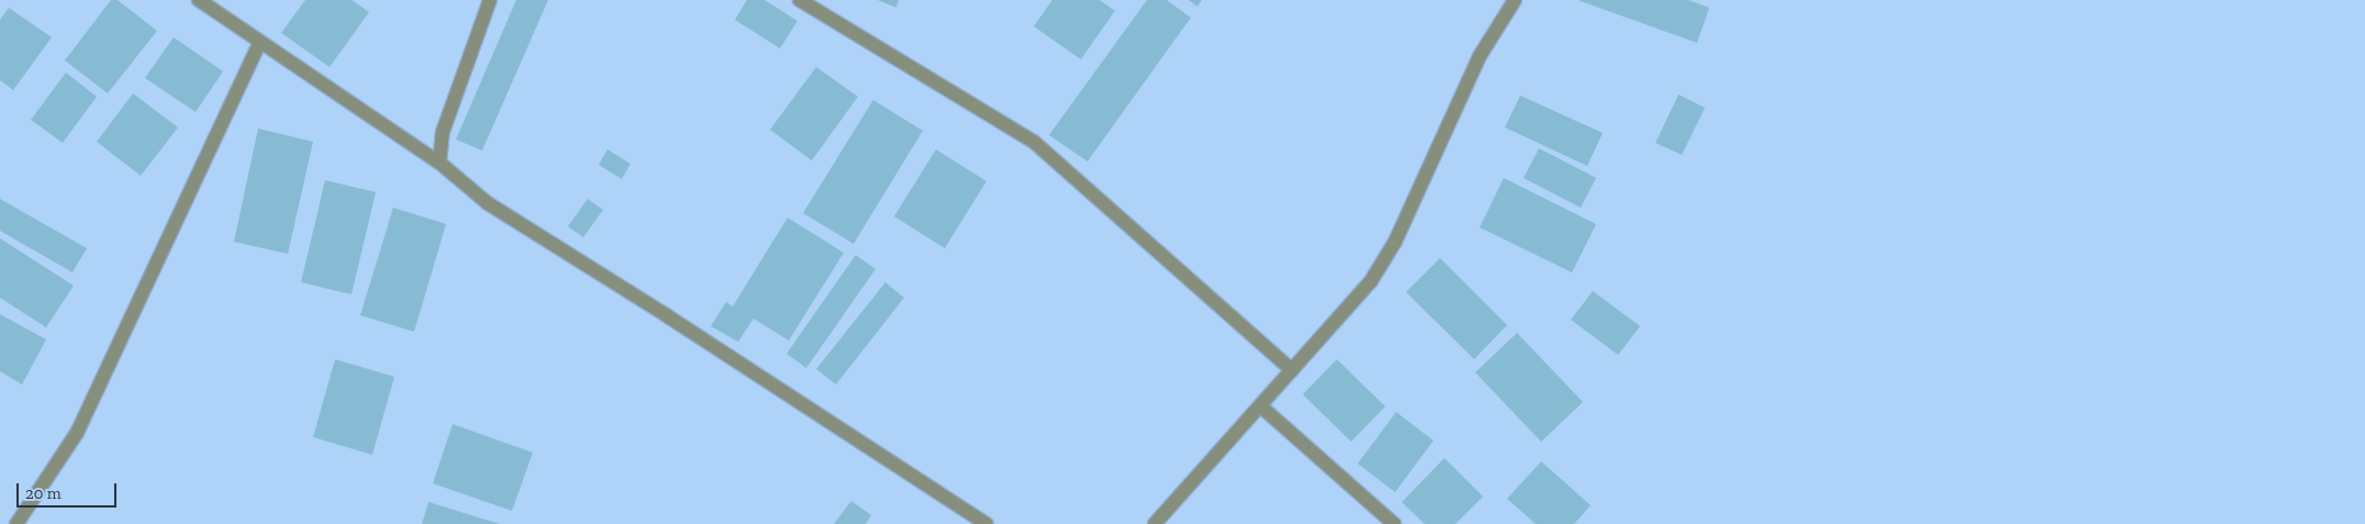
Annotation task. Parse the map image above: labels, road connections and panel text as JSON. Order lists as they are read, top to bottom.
{
  "scale_bar": "20 m"
}
